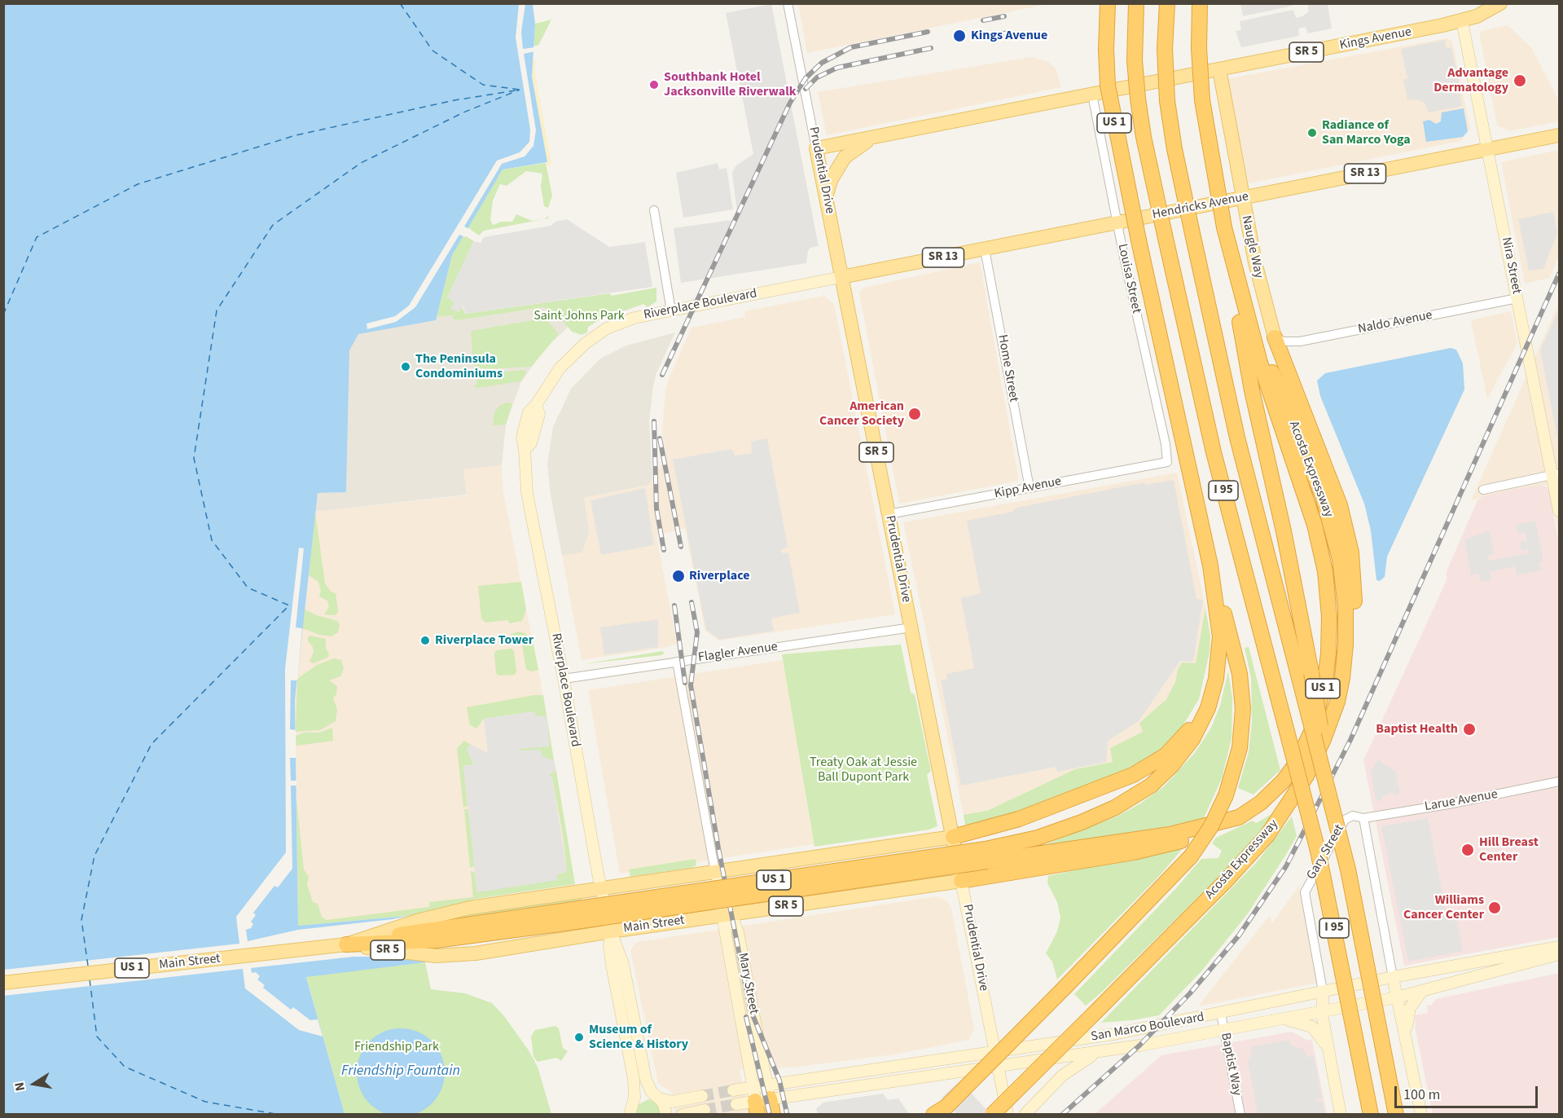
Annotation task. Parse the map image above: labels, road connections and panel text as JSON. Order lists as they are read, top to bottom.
{
  "streets": {
    "highway": ["US 1", "Acosta Expressway", "I 95"],
    "main road": [
      "Kings Avenue",
      "SR 5",
      "Prudential Drive",
      "SR 13",
      "Hendricks Avenue",
      "Naugle Way",
      "Nira Street",
      "Riverplace Boulevard",
      "Gary Street",
      "Main Street",
      "Mary Street",
      "San Marco Boulevard"
    ],
    "street": [
      "Louisa Street",
      "Naldo Avenue",
      "Home Street",
      "Kipp Avenue",
      "Flagler Avenue",
      "Larue Avenue",
      "Baptist Way"
    ]
  },
  "crossings": [
    ["Kings Avenue", "SR 5"],
    ["Kings Avenue", "Prudential Drive"],
    ["Kings Avenue", "Naugle Way"],
    ["Kings Avenue", "Nira Street"],
    ["Kings Avenue", "Louisa Street"],
    ["SR 5", "Prudential Drive"],
    ["US 1", "Acosta Expressway"],
    ["US 1", "Main Street"],
    ["Prudential Drive", "Hendricks Avenue"],
    ["Prudential Drive", "Riverplace Boulevard"],
    ["Prudential Drive", "Kipp Avenue"],
    ["Prudential Drive", "Flagler Avenue"],
    ["Prudential Drive", "Main Street"],
    ["Prudential Drive", "San Marco Boulevard"],
    ["Hendricks Avenue", "Naugle Way"],
    ["Hendricks Avenue", "Nira Street"],
    ["Hendricks Avenue", "Louisa Street"],
    ["Hendricks Avenue", "Riverplace Boulevard"],
    ["Hendricks Avenue", "Home Street"],
    ["Naugle Way", "Naldo Avenue"],
    ["Nira Street", "Naldo Avenue"],
    ["Louisa Street", "Kipp Avenue"],
    ["Riverplace Boulevard", "Flagler Avenue"],
    ["Riverplace Boulevard", "Main Street"],
    ["Home Street", "Kipp Avenue"],
    ["Flagler Avenue", "Mary Street"],
    ["Larue Avenue", "Gary Street"],
    ["Gary Street", "San Marco Boulevard"],
    ["Main Street", "Mary Street"],
    ["Mary Street", "San Marco Boulevard"],
    ["San Marco Boulevard", "Baptist Way"]
  ],
  "water": ["Friendship Fountain"],
  "parks": ["Saint Johns Park", "Treaty Oak at Jessie Ball Dupont Park", "Friendship Park"],
  "places": [
    "Kings Avenue",
    "Advantage Dermatology",
    "Southbank Hotel Jacksonville Riverwalk",
    "Radiance of San Marco Yoga",
    "The Peninsula Condominiums",
    "American Cancer Society",
    "Riverplace",
    "Riverplace Tower",
    "Baptist Health",
    "Hill Breast Center",
    "Williams Cancer Center",
    "Museum of Science & History"
  ],
  "scale_bar": "100 m",
  "north": "left"
}
